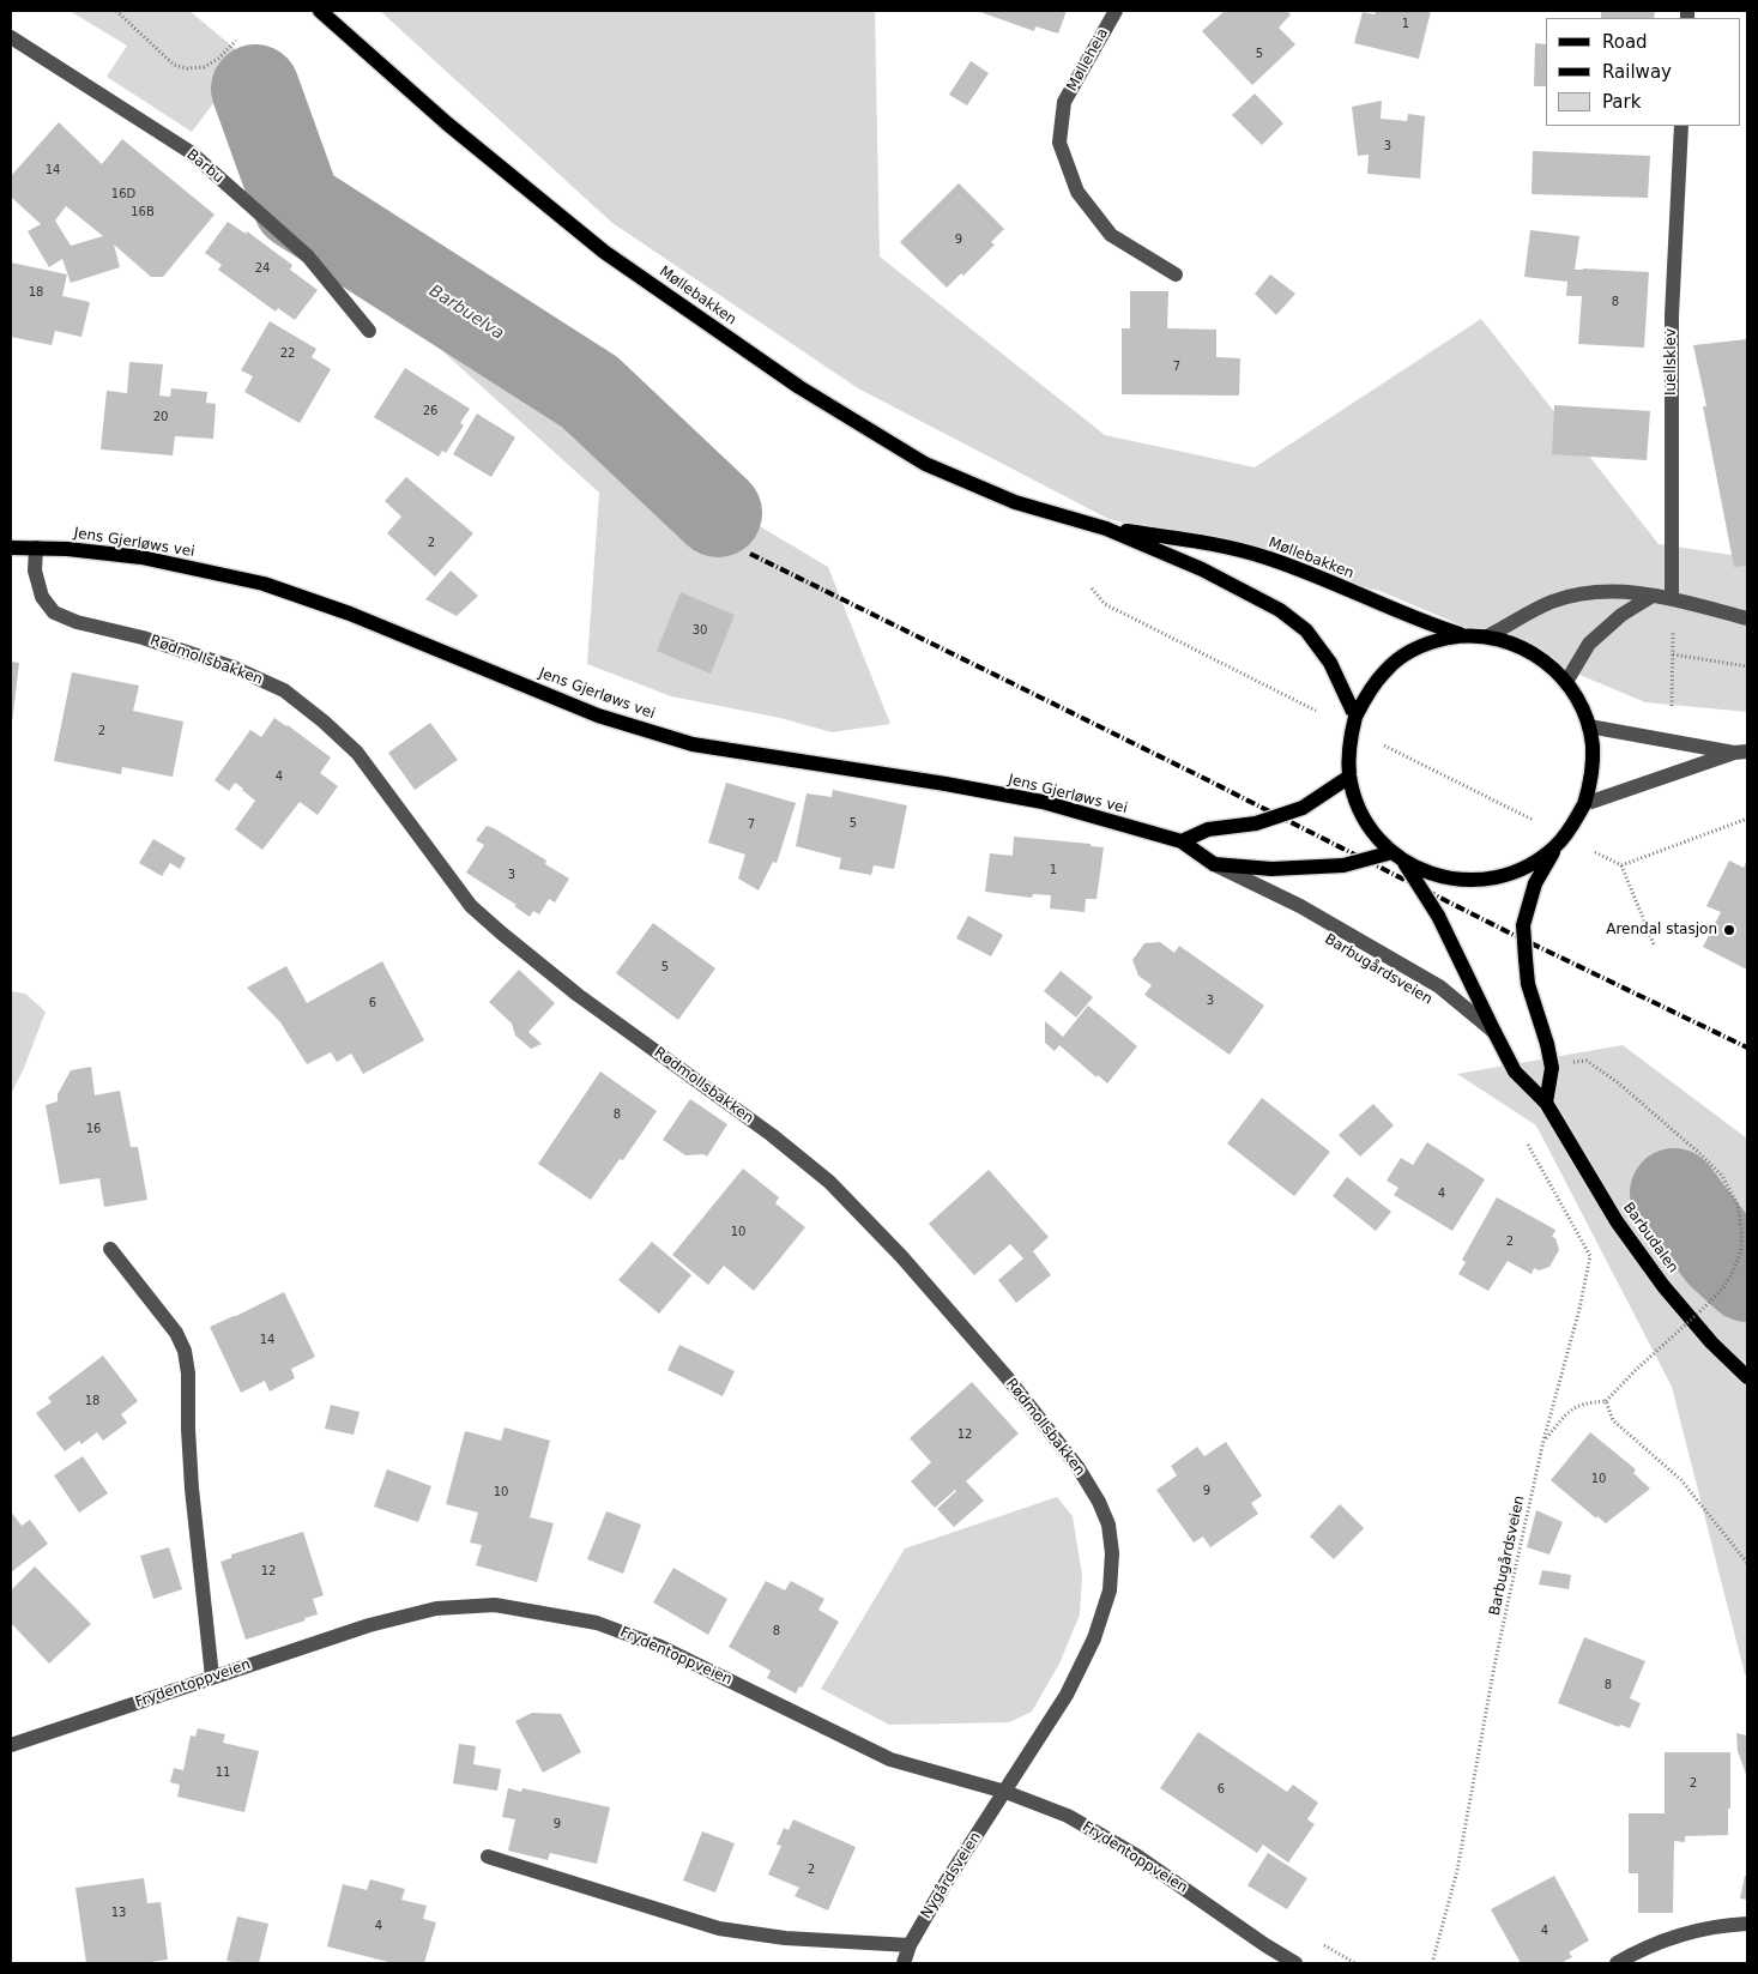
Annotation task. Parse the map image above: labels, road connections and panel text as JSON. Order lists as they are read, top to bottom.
{
  "streets": {
    "main road": ["Møllebakken", "Jens Gjerløws vei", "Barbudalen"],
    "street": [
      "Mølleheia",
      "Barbu",
      "Iuellsklev",
      "Rødmollsbakken",
      "Frydentoppveien",
      "Nygårdsveien"
    ],
    "path": ["Barbugårdsveien"]
  },
  "crossings": [
    ["Jens Gjerløws vei", "Rødmollsbakken"],
    ["Rødmollsbakken", "Frydentoppveien"],
    ["Rødmollsbakken", "Nygårdsveien"],
    ["Frydentoppveien", "Nygårdsveien"]
  ],
  "water": ["Barbuelva"],
  "places": ["Arendal stasjon"],
  "house_numbers": [
    "1",
    "5",
    "3",
    "14",
    "16D",
    "16B",
    "9",
    "24",
    "18",
    "8",
    "22",
    "7",
    "26",
    "20",
    "2",
    "30",
    "2",
    "4",
    "5",
    "7",
    "1",
    "3",
    "5",
    "3",
    "6",
    "8",
    "16",
    "4",
    "10",
    "2",
    "14",
    "18",
    "12",
    "10",
    "9",
    "10",
    "12",
    "8",
    "8",
    "11",
    "2",
    "6",
    "9",
    "2",
    "13",
    "4",
    "4"
  ],
  "legend": ["Road", "Railway", "Park"]
}
